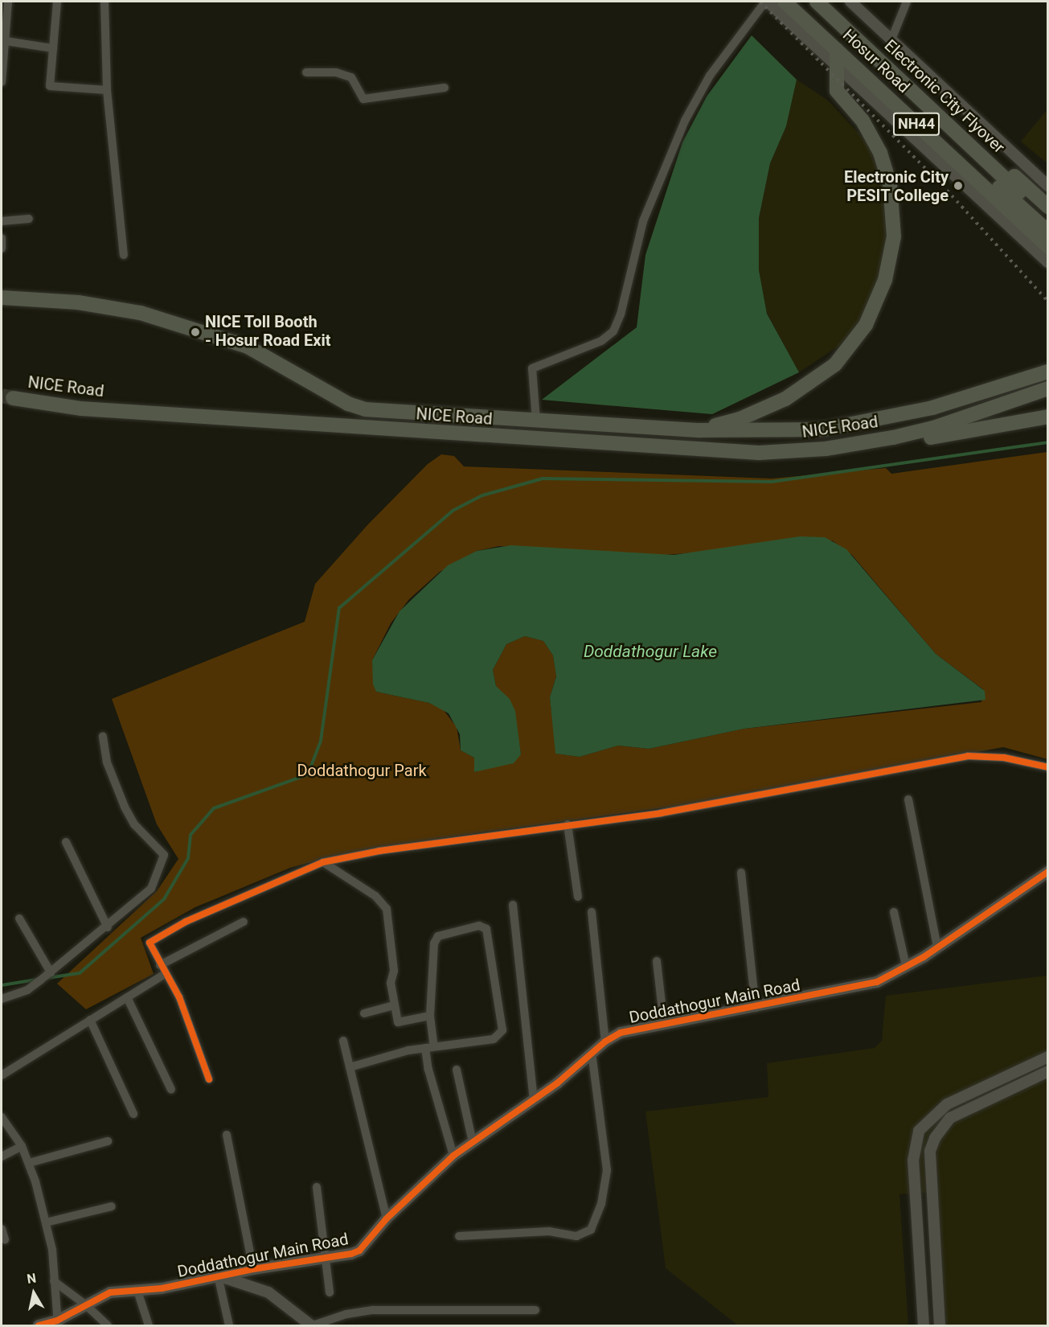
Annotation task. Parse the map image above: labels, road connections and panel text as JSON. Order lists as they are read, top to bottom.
{
  "streets": {
    "highway": [
      "Hosur Road",
      "Electronic City Flyover",
      "NH44",
      "NICE Road"
    ],
    "street": ["Doddathogur Main Road"]
  },
  "water": ["Doddathogur Lake"],
  "parks": ["Doddathogur Park"],
  "places": ["Electronic City PESIT College", "NICE Toll Booth - Hosur Road Exit"],
  "north": "top"
}
